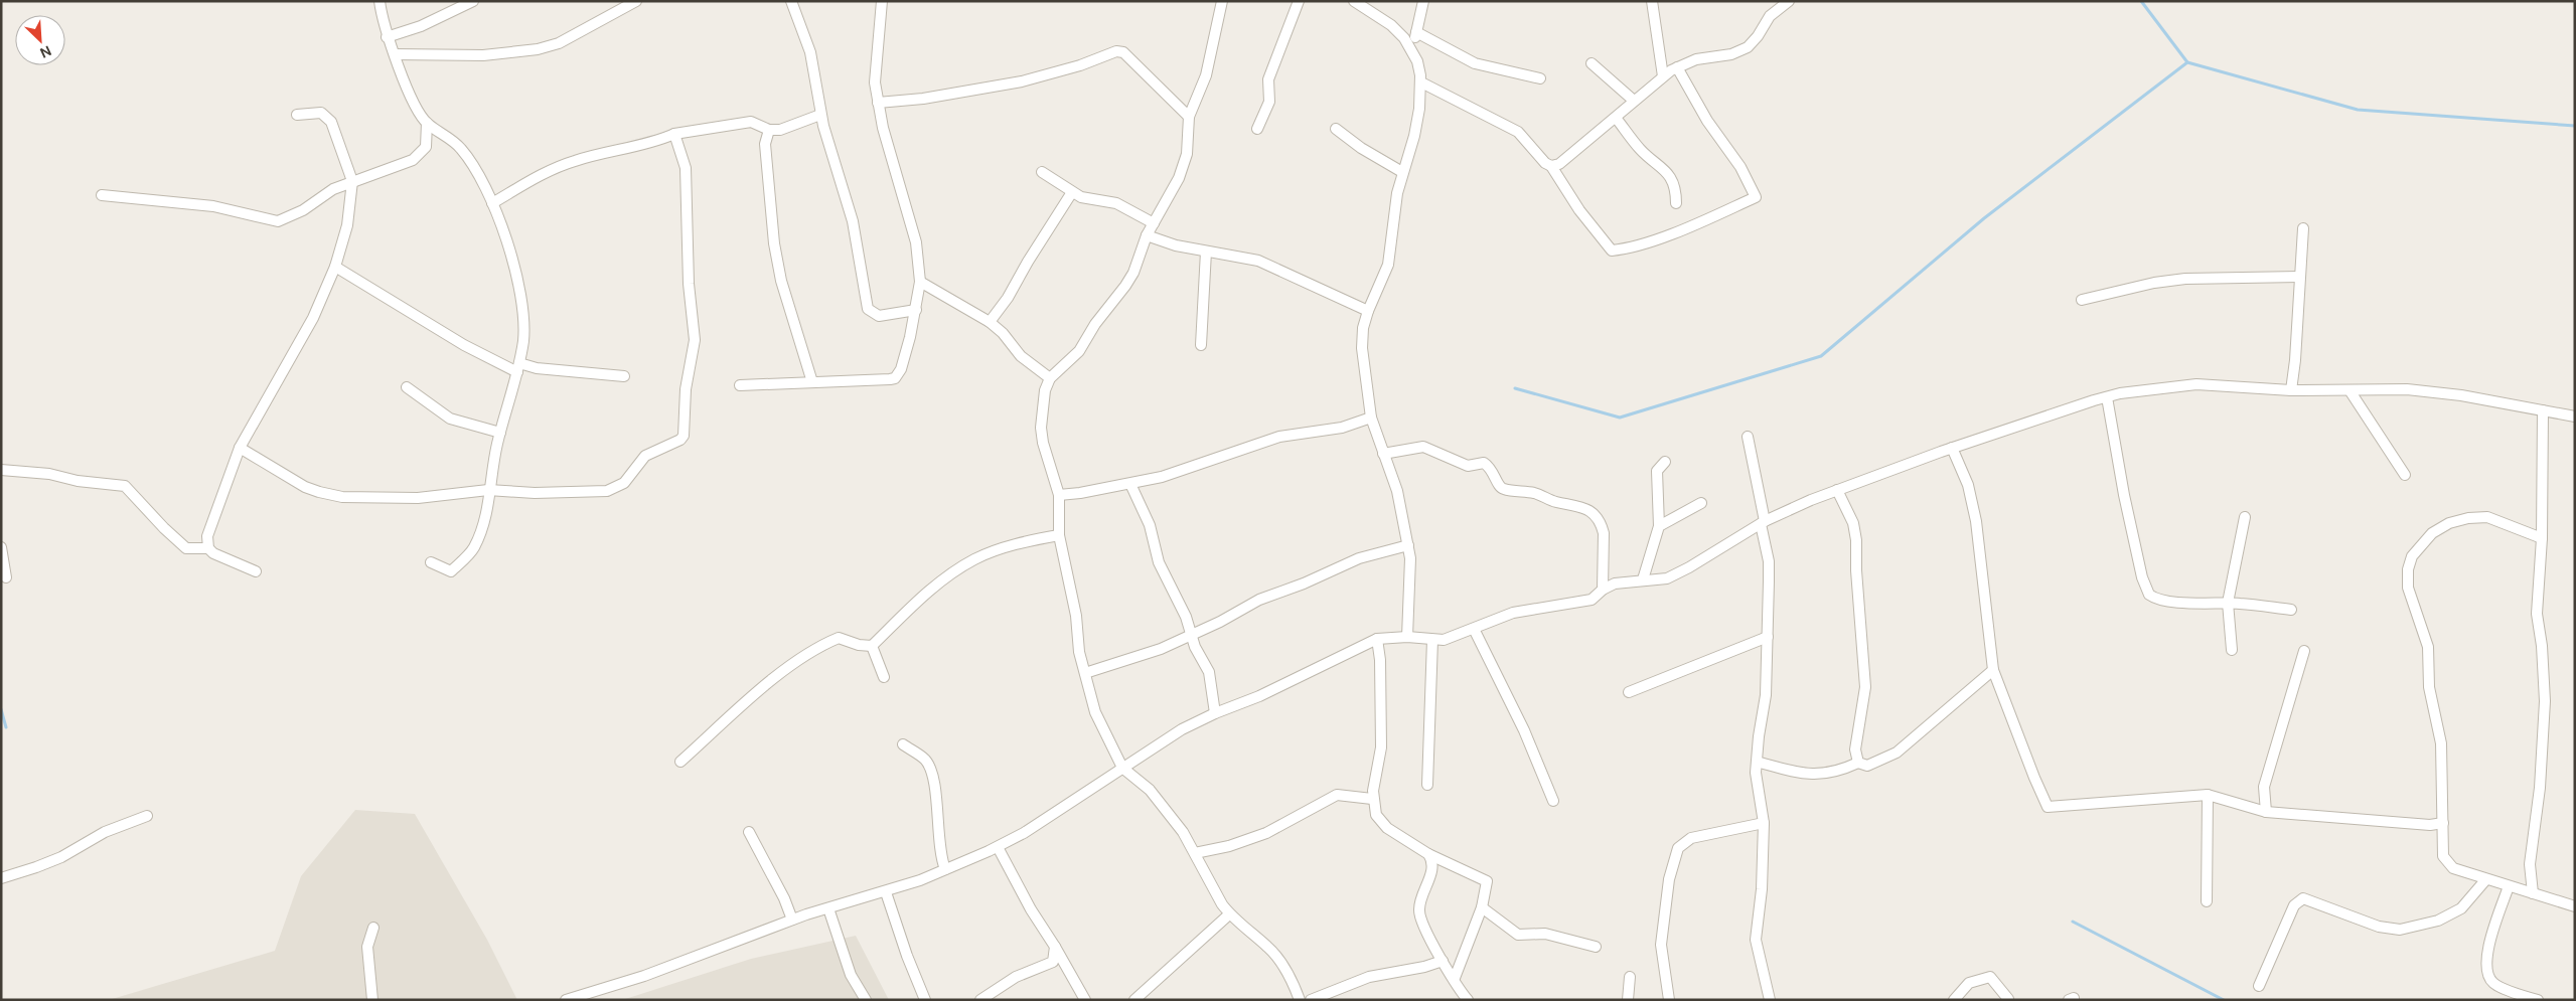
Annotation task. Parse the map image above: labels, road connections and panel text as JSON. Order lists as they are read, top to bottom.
{
  "north": "bottom right"
}
